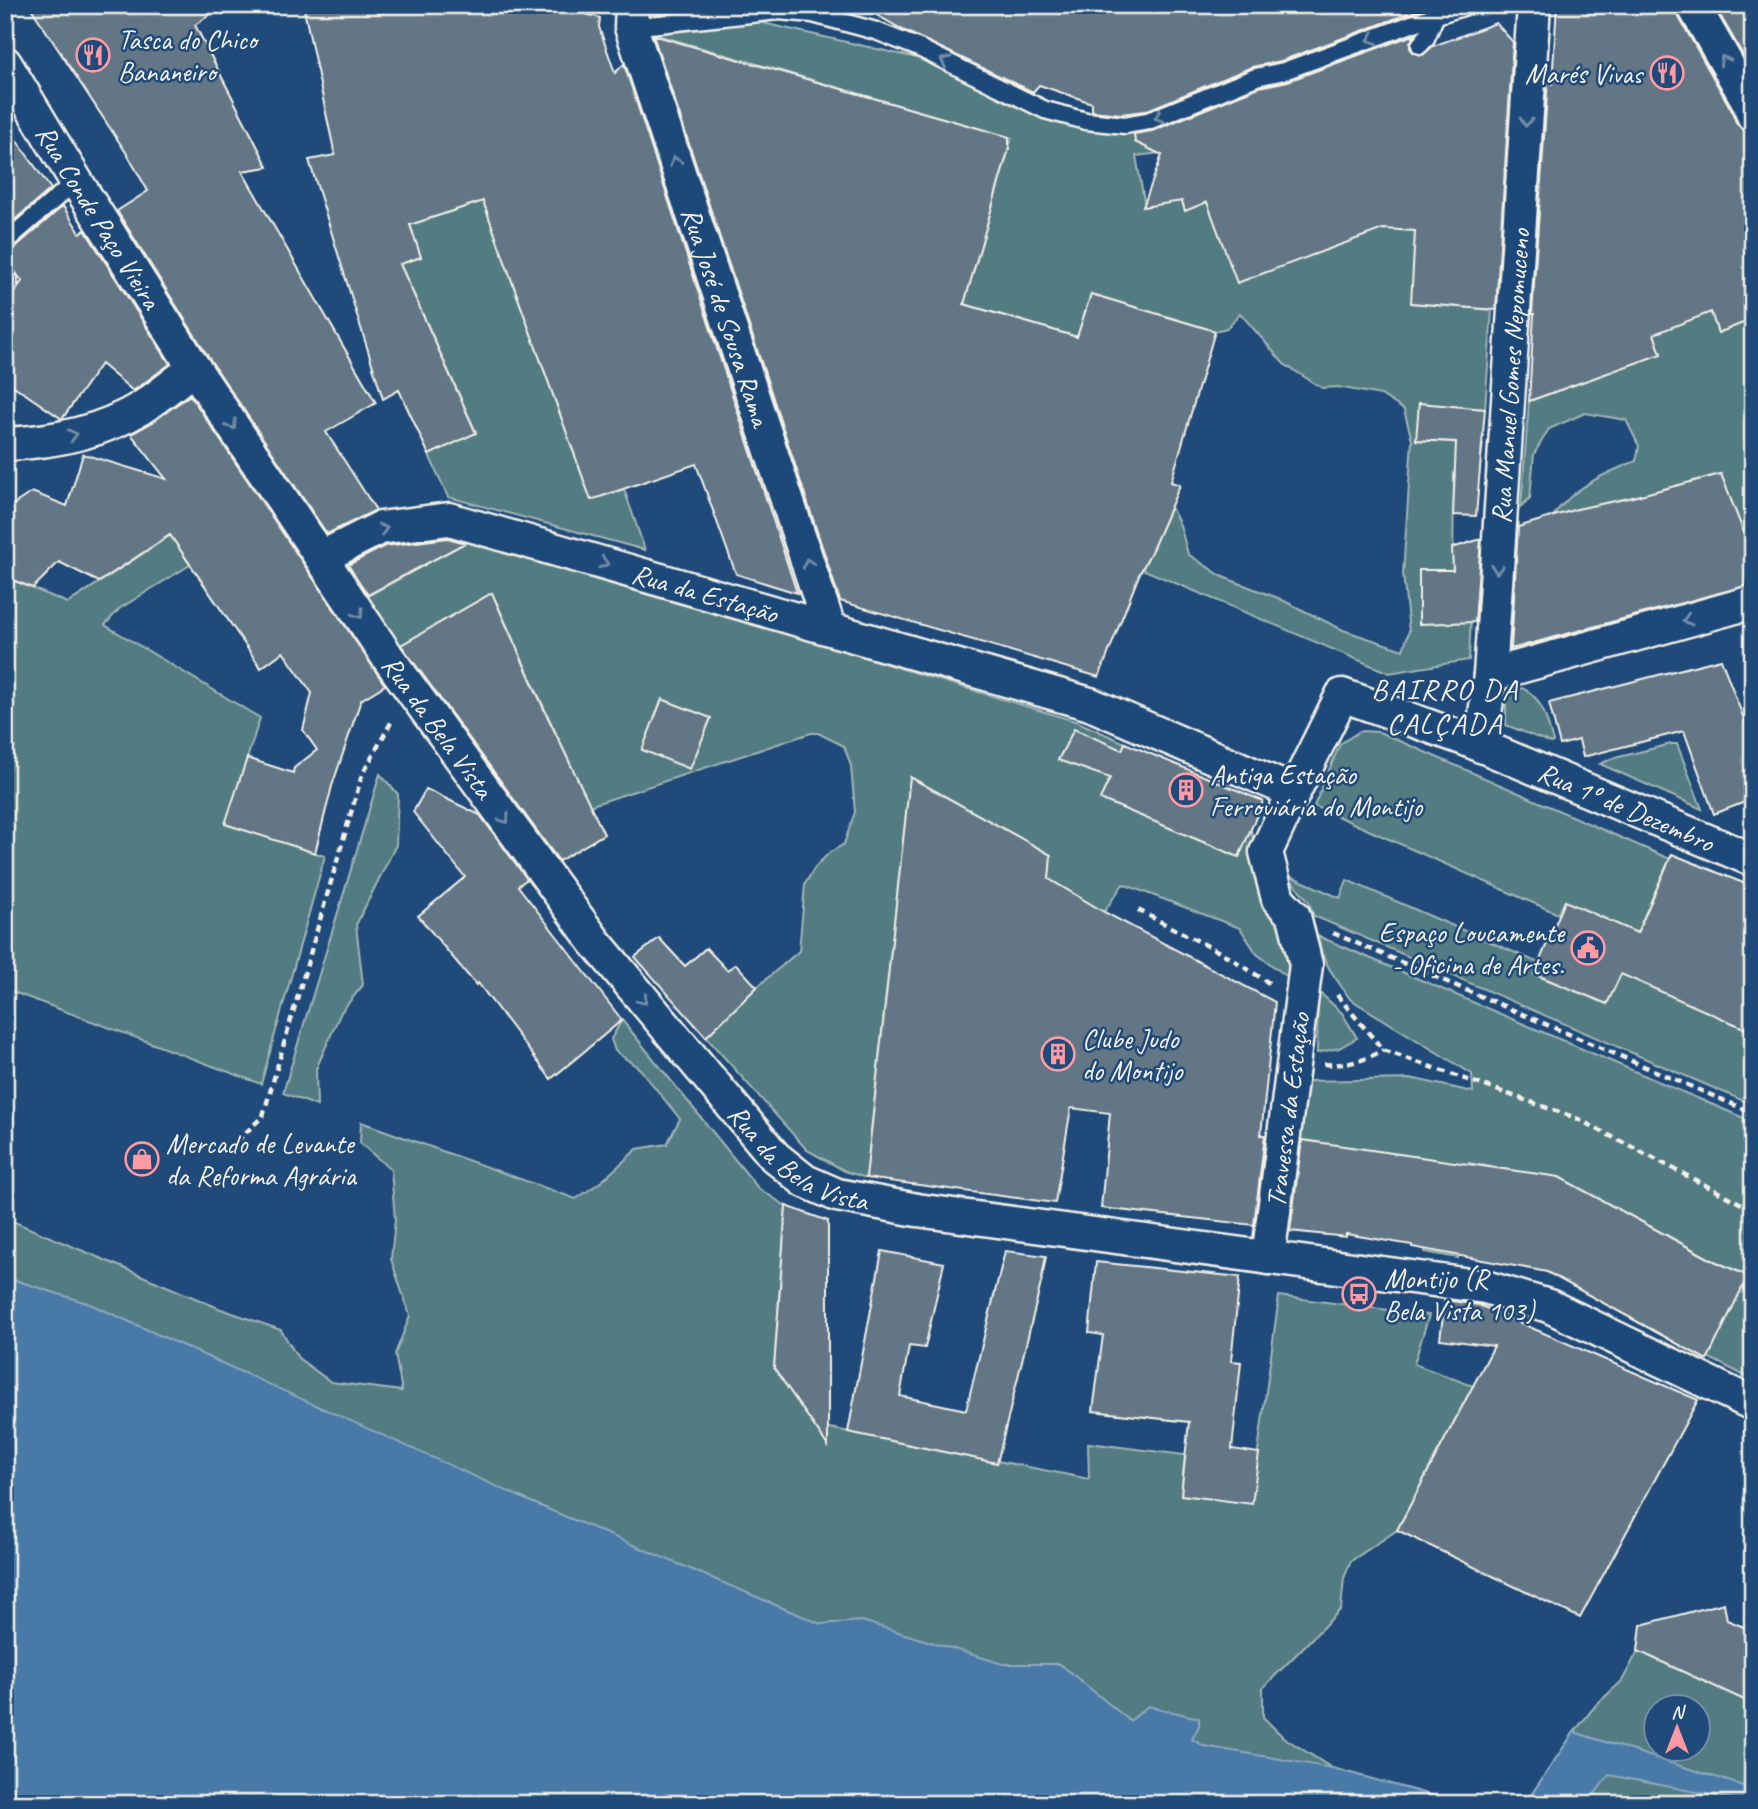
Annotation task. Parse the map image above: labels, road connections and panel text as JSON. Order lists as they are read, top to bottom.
{
  "streets": {
    "street": [
      "Rua Conde Paço Vieira",
      "Rua José de Sousa Rama",
      "Rua Manuel Gomes Nepomuceno",
      "Rua da Estação",
      "Rua da Bela Vista",
      "Rua 1º de Dezembro",
      "Travessa da Estação"
    ]
  },
  "crossings": [
    ["Rua Conde Paço Vieira", "Rua da Bela Vista"],
    ["Rua José de Sousa Rama", "Rua da Estação"],
    ["Rua Manuel Gomes Nepomuceno", "Rua 1º de Dezembro"],
    ["Rua da Estação", "Rua da Bela Vista"],
    ["Rua da Estação", "Rua 1º de Dezembro"],
    ["Rua da Bela Vista", "Travessa da Estação"]
  ],
  "one_way": [
    "Rua José de Sousa Rama",
    "Rua Manuel Gomes Nepomuceno",
    "Rua da Estação",
    "Rua da Bela Vista"
  ],
  "districts": ["BAIRRO DA CALÇADA"],
  "places": {
    "restaurant": ["Tasca do Chico Bananeiro", "Marés Vivas"],
    "building": ["Antiga Estação Ferroviária do Montijo", "Clube Judo do Montijo"],
    "public building": ["Espaço Loucamente - Oficina de Artes."],
    "shop": ["Mercado de Levante da Reforma Agrária"],
    "bus stop": ["Montijo (R Bela Vista 103)"]
  },
  "north": "top"
}
